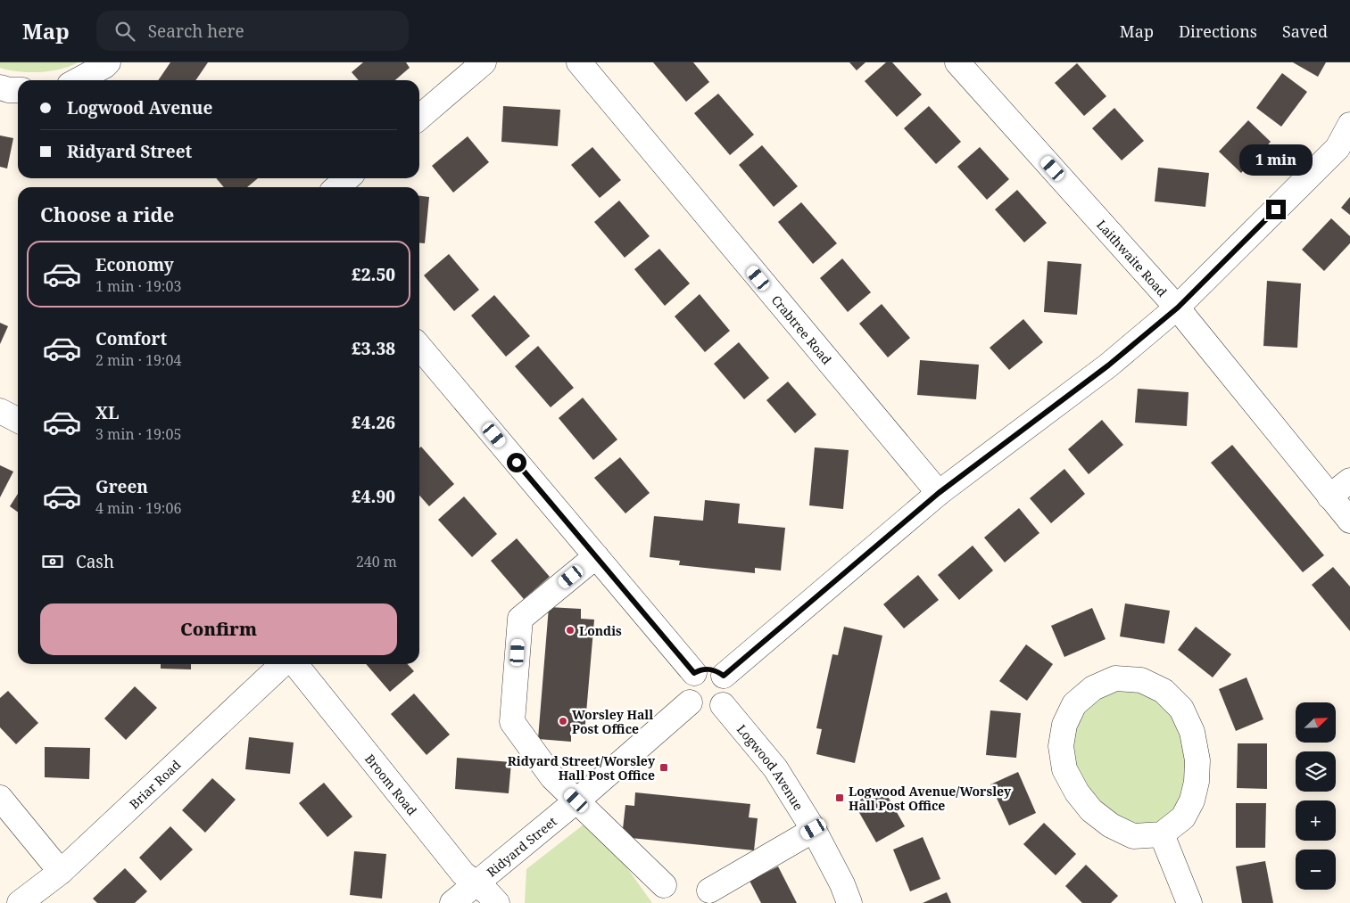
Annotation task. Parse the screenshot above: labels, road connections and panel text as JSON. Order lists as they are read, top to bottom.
{
  "streets": {
    "street": [
      "Laithwaite Road",
      "Crabtree Road",
      "Logwood Avenue",
      "Briar Road",
      "Broom Road",
      "Ridyard Street"
    ]
  },
  "crossings": [
    ["Logwood Avenue", "Ridyard Street"],
    ["Broom Road", "Ridyard Street"]
  ],
  "places": {
    "other": ["Londis", "Worsley Hall Post Office"],
    "transit": ["Ridyard Street/Worsley Hall Post Office", "Logwood Avenue/Worsley Hall Post Office"]
  },
  "north": "top right",
  "page": {
    "header": "Map",
    "search": "Search here",
    "nav": ["Map", "Directions", "Saved"],
    "banner": ["Logwood Avenue", "Ridyard Street"],
    "bubble": "1 min",
    "heading": "Choose a ride",
    "list": [
      {
        "name": "Economy",
        "note": "1 min · 19:03",
        "value": "£2.50"
      },
      {
        "name": "Comfort",
        "note": "2 min · 19:04",
        "value": "£3.38"
      },
      {
        "name": "XL",
        "note": "3 min · 19:05",
        "value": "£4.26"
      },
      {
        "name": "Green",
        "note": "4 min · 19:06",
        "value": "£4.90"
      }
    ],
    "pay": ["Cash", "240 m"],
    "buttons": "Confirm",
    "map_buttons": ["+", "−"]
  }
}
